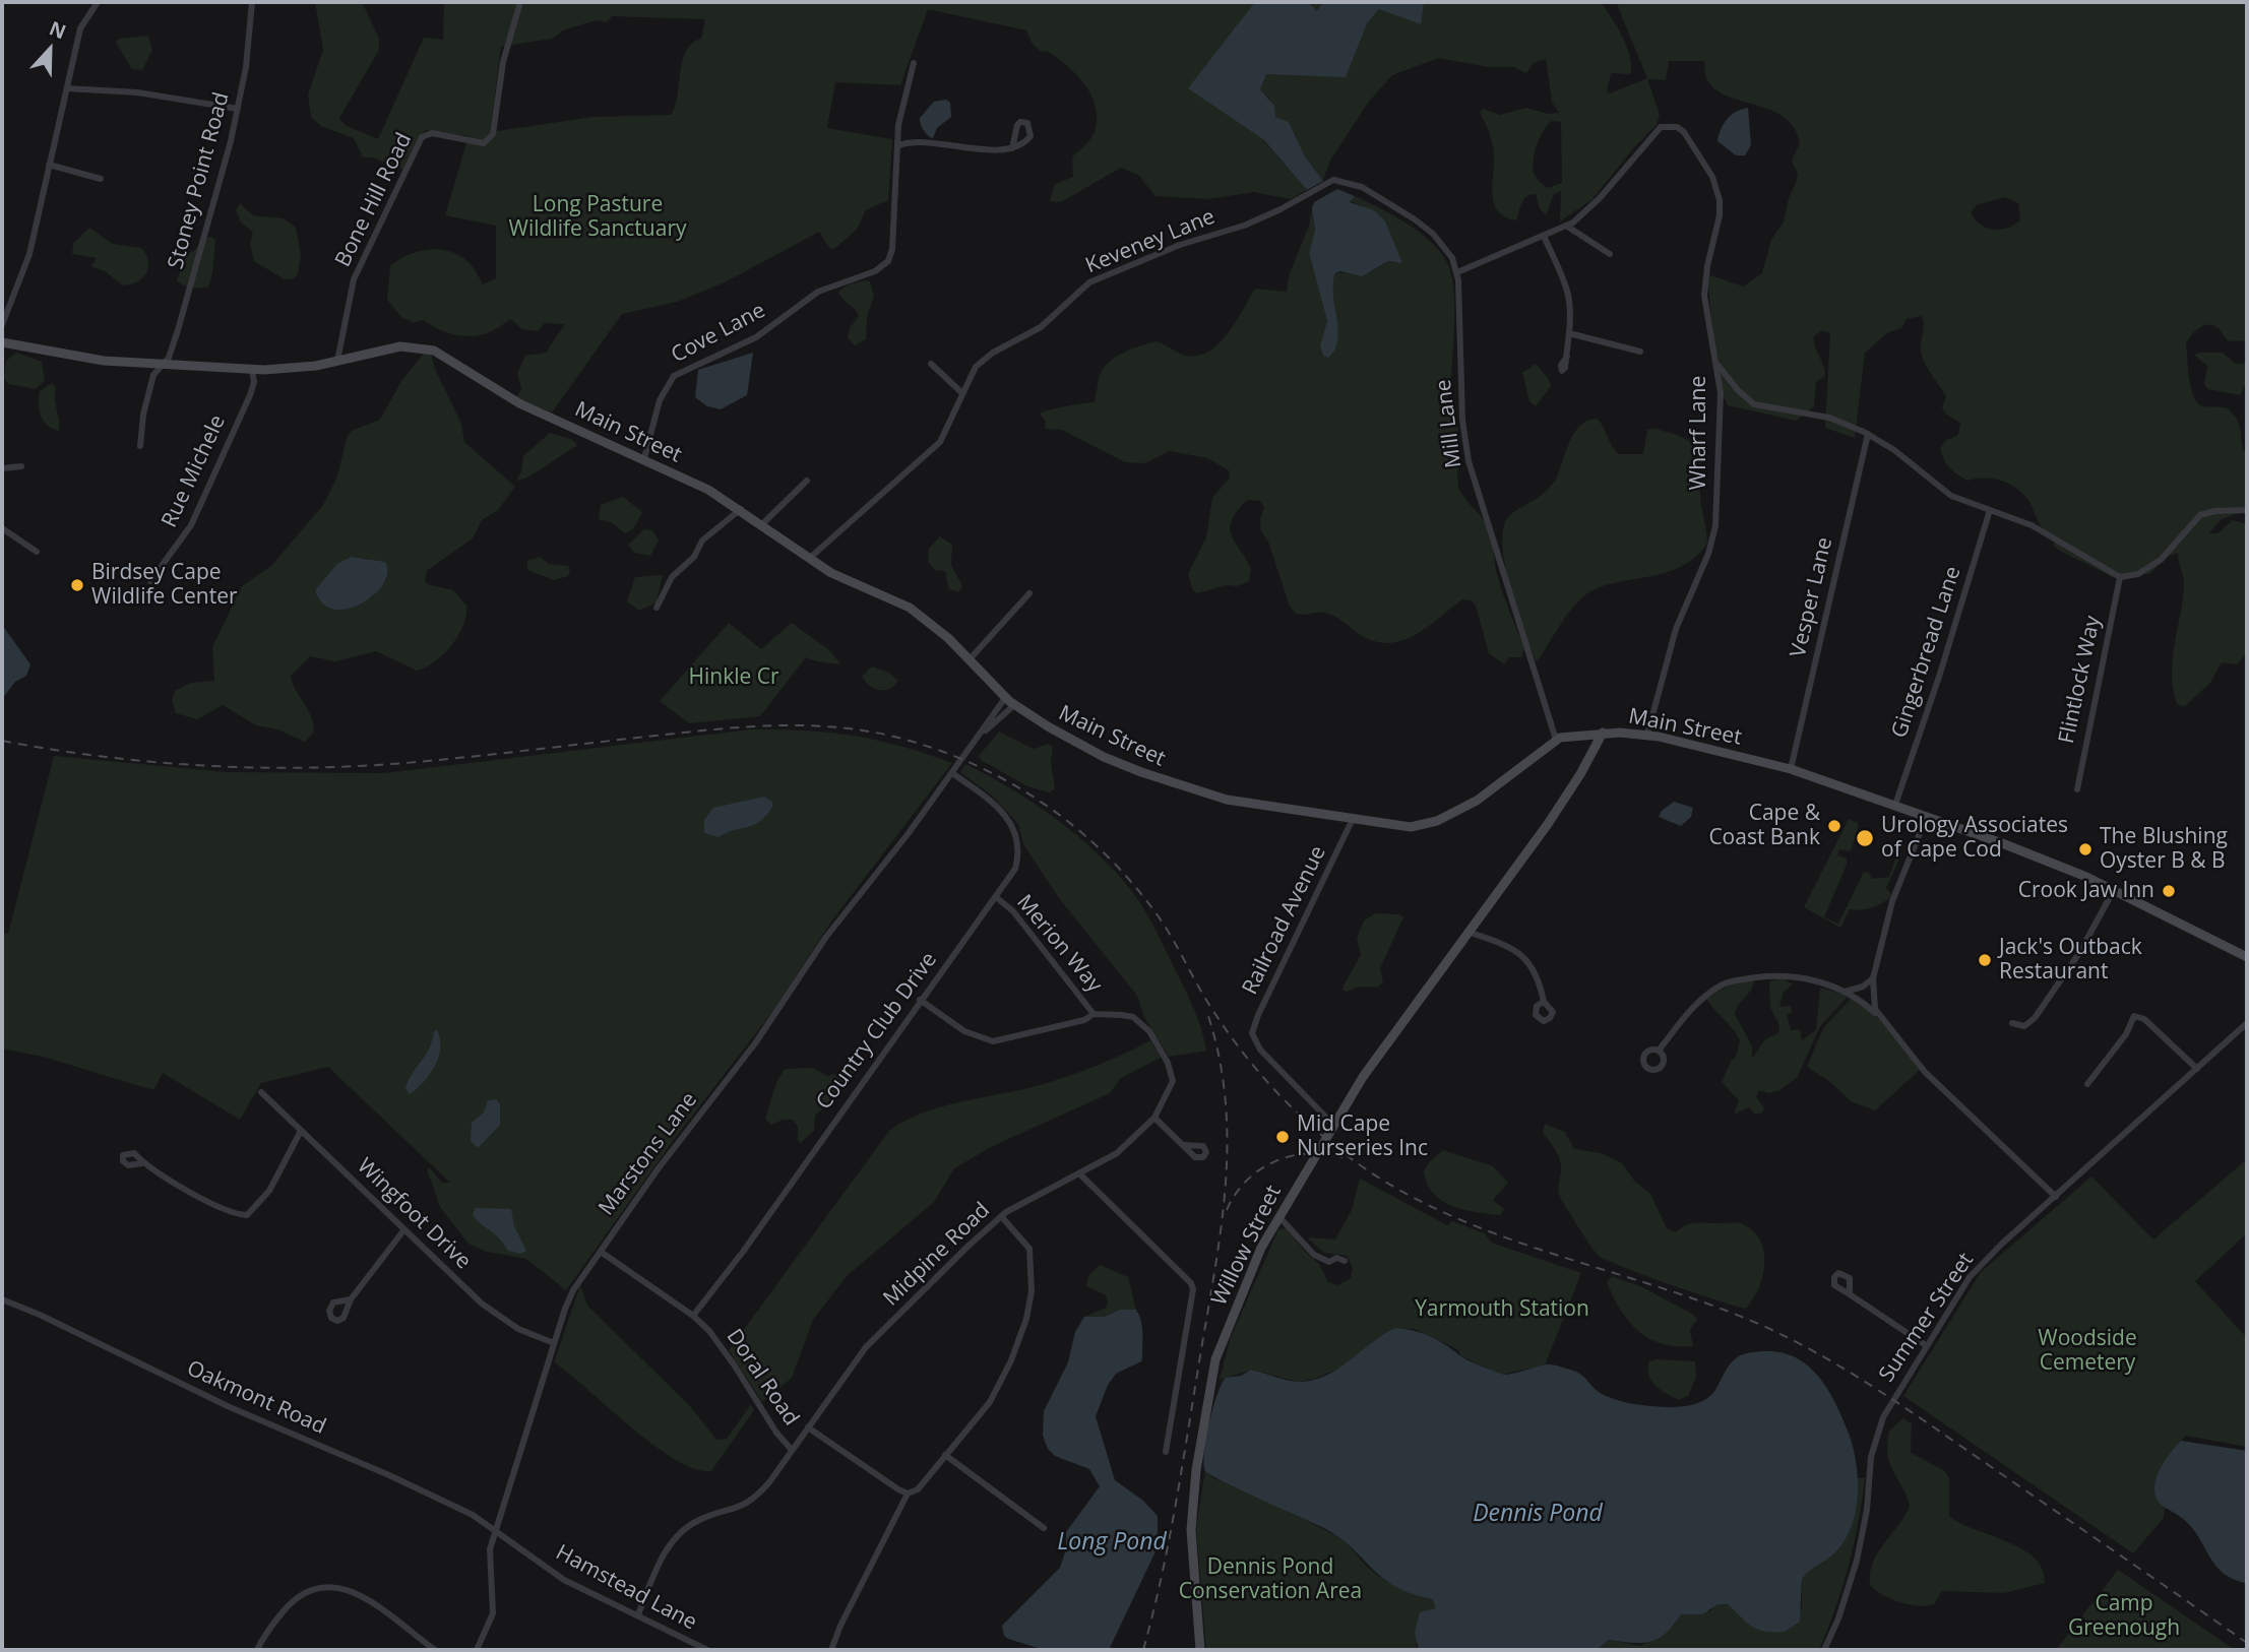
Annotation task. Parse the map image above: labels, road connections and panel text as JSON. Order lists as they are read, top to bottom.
{
  "streets": {
    "main road": ["Main Street", "Willow Street"],
    "street": [
      "Stoney Point Road",
      "Bone Hill Road",
      "Keveney Lane",
      "Cove Lane",
      "Mill Lane",
      "Wharf Lane",
      "Rue Michele",
      "Vesper Lane",
      "Gingerbread Lane",
      "Flintlock Way",
      "Railroad Avenue",
      "Merion Way",
      "Country Club Drive",
      "Marstons Lane",
      "Wingfoot Drive",
      "Midpine Road",
      "Summer Street",
      "Doral Road",
      "Oakmont Road",
      "Hamstead Lane"
    ]
  },
  "crossings": [
    ["Stoney Point Road", "Main Street"],
    ["Bone Hill Road", "Main Street"],
    ["Keveney Lane", "Mill Lane"],
    ["Keveney Lane", "Main Street"],
    ["Cove Lane", "Main Street"],
    ["Mill Lane", "Main Street"],
    ["Main Street", "Wharf Lane"],
    ["Main Street", "Rue Michele"],
    ["Main Street", "Vesper Lane"],
    ["Main Street", "Gingerbread Lane"],
    ["Main Street", "Railroad Avenue"],
    ["Main Street", "Marstons Lane"],
    ["Main Street", "Willow Street"],
    ["Railroad Avenue", "Willow Street"],
    ["Merion Way", "Country Club Drive"],
    ["Merion Way", "Midpine Road"],
    ["Country Club Drive", "Marstons Lane"],
    ["Country Club Drive", "Midpine Road"],
    ["Country Club Drive", "Doral Road"],
    ["Marstons Lane", "Wingfoot Drive"],
    ["Marstons Lane", "Doral Road"],
    ["Marstons Lane", "Oakmont Road"],
    ["Marstons Lane", "Hamstead Lane"],
    ["Midpine Road", "Doral Road"],
    ["Midpine Road", "Hamstead Lane"],
    ["Oakmont Road", "Hamstead Lane"]
  ],
  "water": ["Dennis Pond", "Long Pond"],
  "parks": [
    "Long Pasture Wildlife Sanctuary",
    "Hinkle Cr",
    "Yarmouth Station",
    "Woodside Cemetery",
    "Dennis Pond Conservation Area",
    "Camp Greenough"
  ],
  "places": [
    "Birdsey Cape Wildlife Center",
    "Cape & Coast Bank",
    "Urology Associates of Cape Cod",
    "The Blushing Oyster B & B",
    "Crook Jaw Inn",
    "Jack's Outback Restaurant",
    "Mid Cape Nurseries Inc"
  ],
  "north": "top"
}
